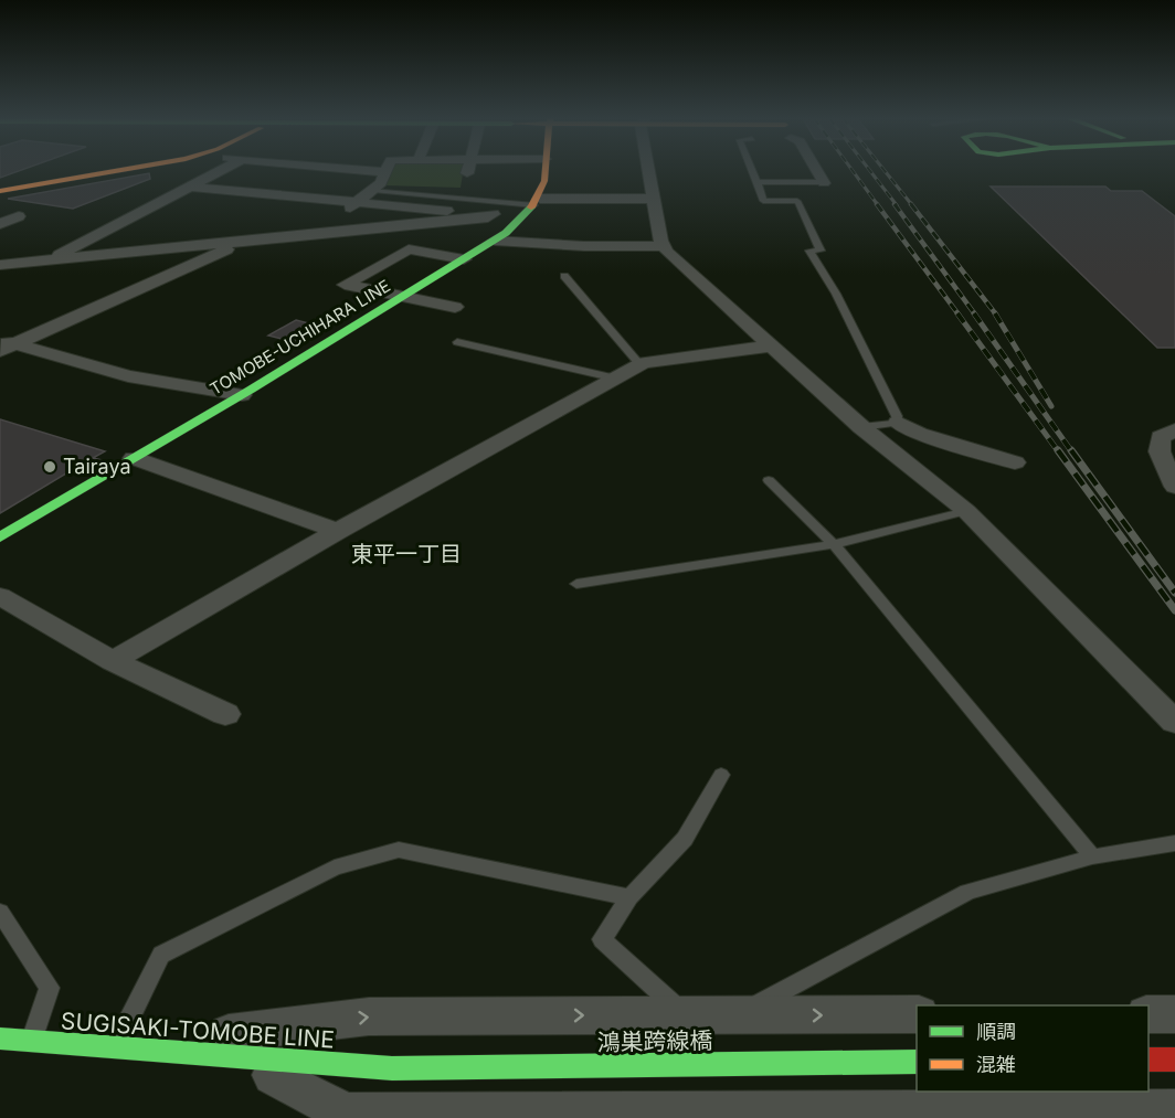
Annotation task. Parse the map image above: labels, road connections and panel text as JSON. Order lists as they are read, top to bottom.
{
  "streets": {
    "main road": ["TOMOBE-UCHIHARA LINE", "SUGISAKI-TOMOBE LINE", "鴻巣跨線橋"]
  },
  "crossings": [
    ["SUGISAKI-TOMOBE LINE", "鴻巣跨線橋"]
  ],
  "districts": ["東平一丁目"],
  "places": ["Tairaya"],
  "legend": ["順調", "混雑"]
}
